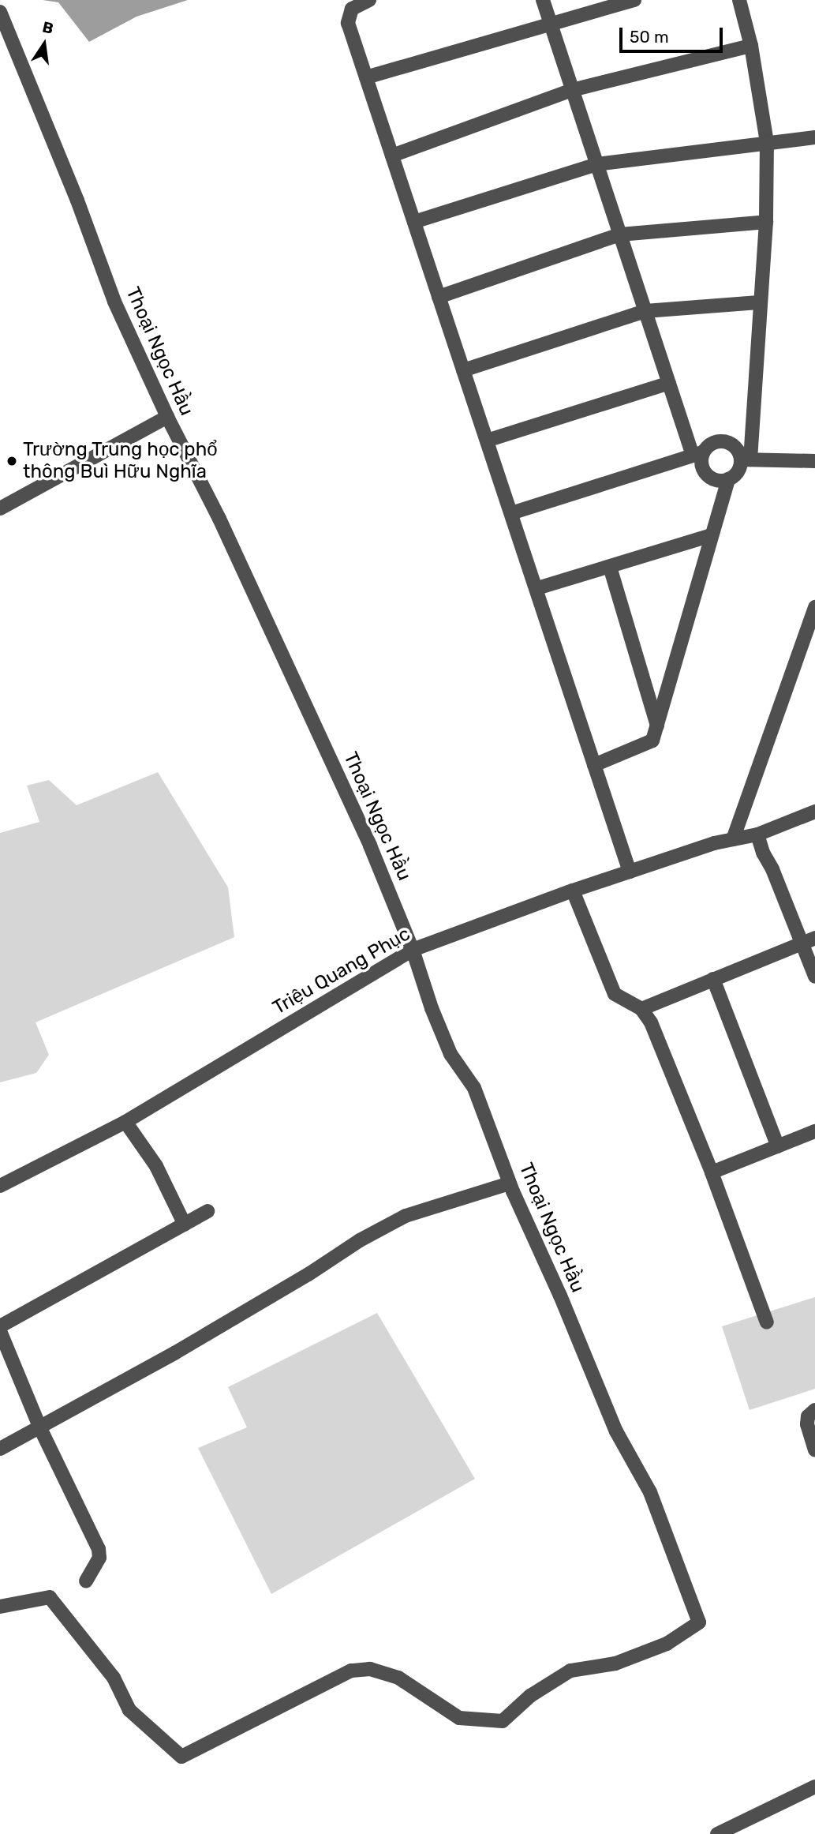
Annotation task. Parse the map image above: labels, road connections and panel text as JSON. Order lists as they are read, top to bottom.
{
  "streets": {
    "street": ["Thoại Ngọc Hầu", "Triệu Quang Phục"]
  },
  "crossings": [
    ["Thoại Ngọc Hầu", "Triệu Quang Phục"]
  ],
  "places": ["Trường Trung học phổ thông Buì Hữu Nghĩa"],
  "scale_bar": "50 m",
  "north": "top"
}
